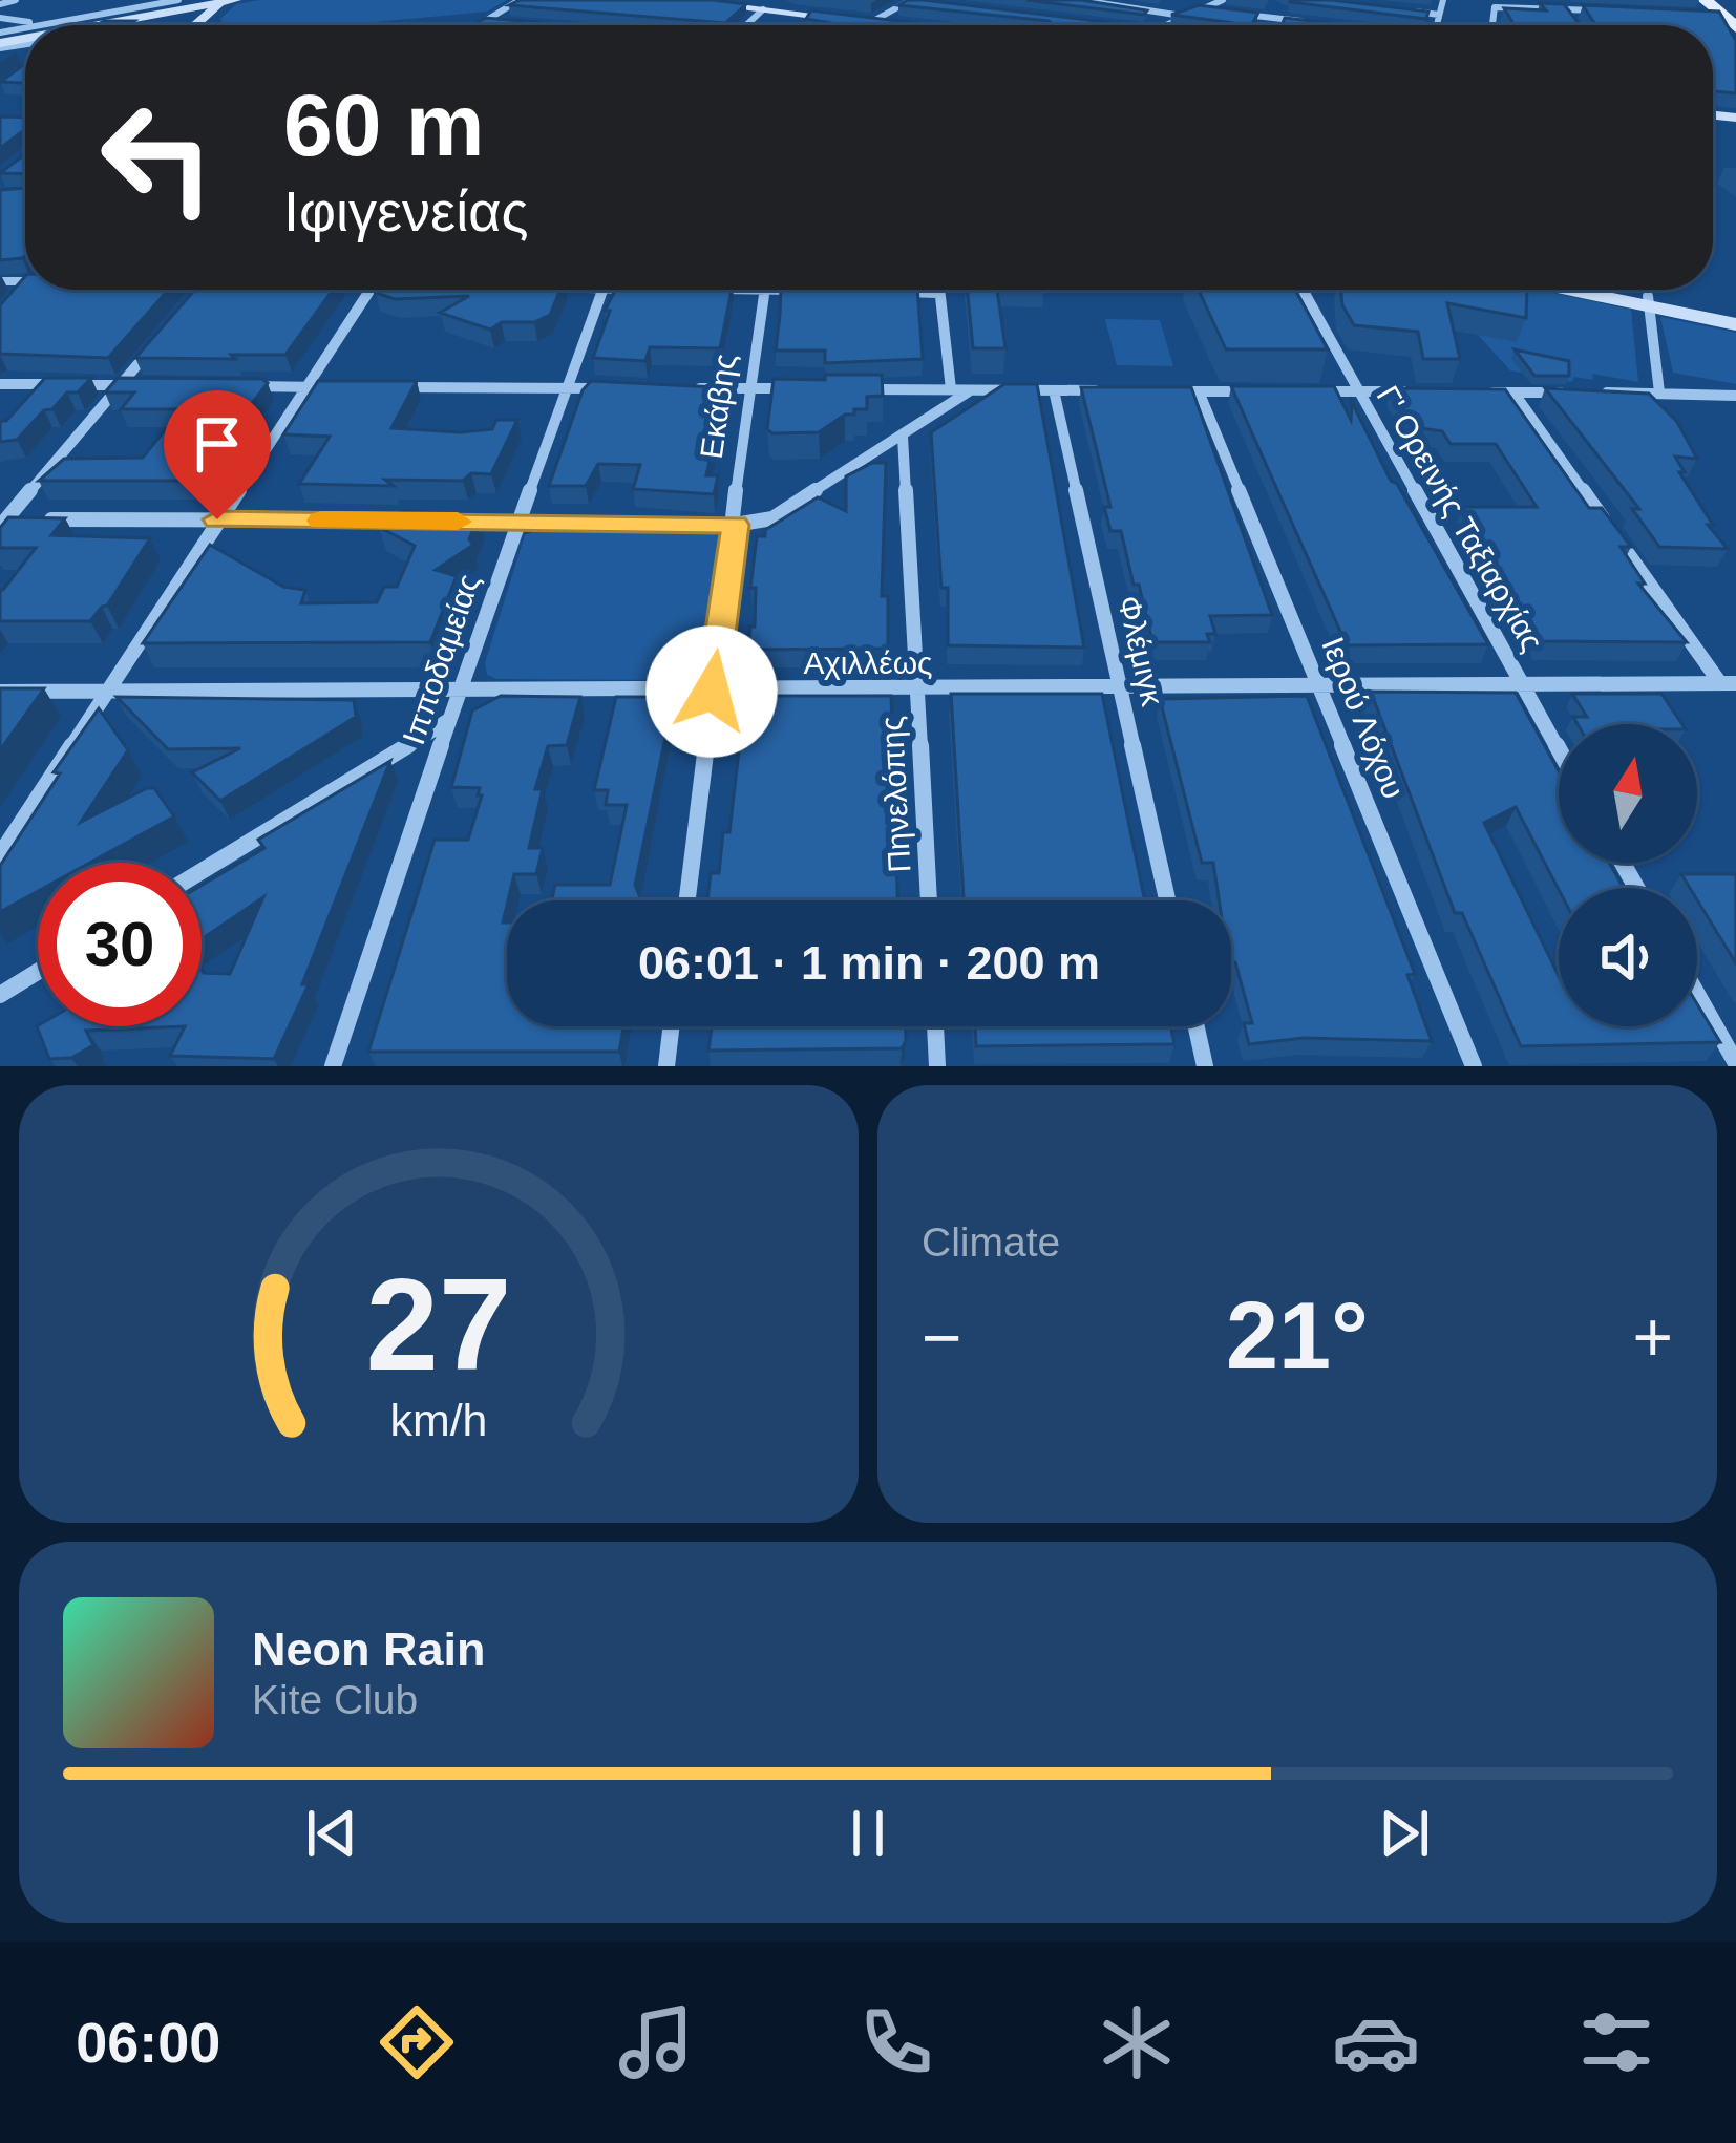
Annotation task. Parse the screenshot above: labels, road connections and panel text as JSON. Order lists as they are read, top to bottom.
{
  "streets": {
    "street": [
      "Εκάβης",
      "Γ' Ορεινής Ταξιαρχίας",
      "Φλέμιγκ",
      "Ιπποδαμείας",
      "Αχιλλέως",
      "Ιερού Λόχου",
      "Πηνελόπης"
    ]
  },
  "crossings": [
    ["Εκάβης", "Αχιλλέως"],
    ["Γ' Ορεινής Ταξιαρχίας", "Αχιλλέως"],
    ["Φλέμιγκ", "Αχιλλέως"],
    ["Ιπποδαμείας", "Αχιλλέως"],
    ["Αχιλλέως", "Ιερού Λόχου"],
    ["Αχιλλέως", "Πηνελόπης"]
  ],
  "north": "top",
  "page": {
    "turn": ["60 m", "Ιφιγενείας"],
    "limit": "30",
    "trip": "06:01 · 1 min · 200 m",
    "tile": "Climate",
    "heat": ["−", "21°", "+"],
    "song": ["Neon Rain", "Kite Club"],
    "tabs": "06:00",
    "gauge": ["27", "km/h"]
  }
}
